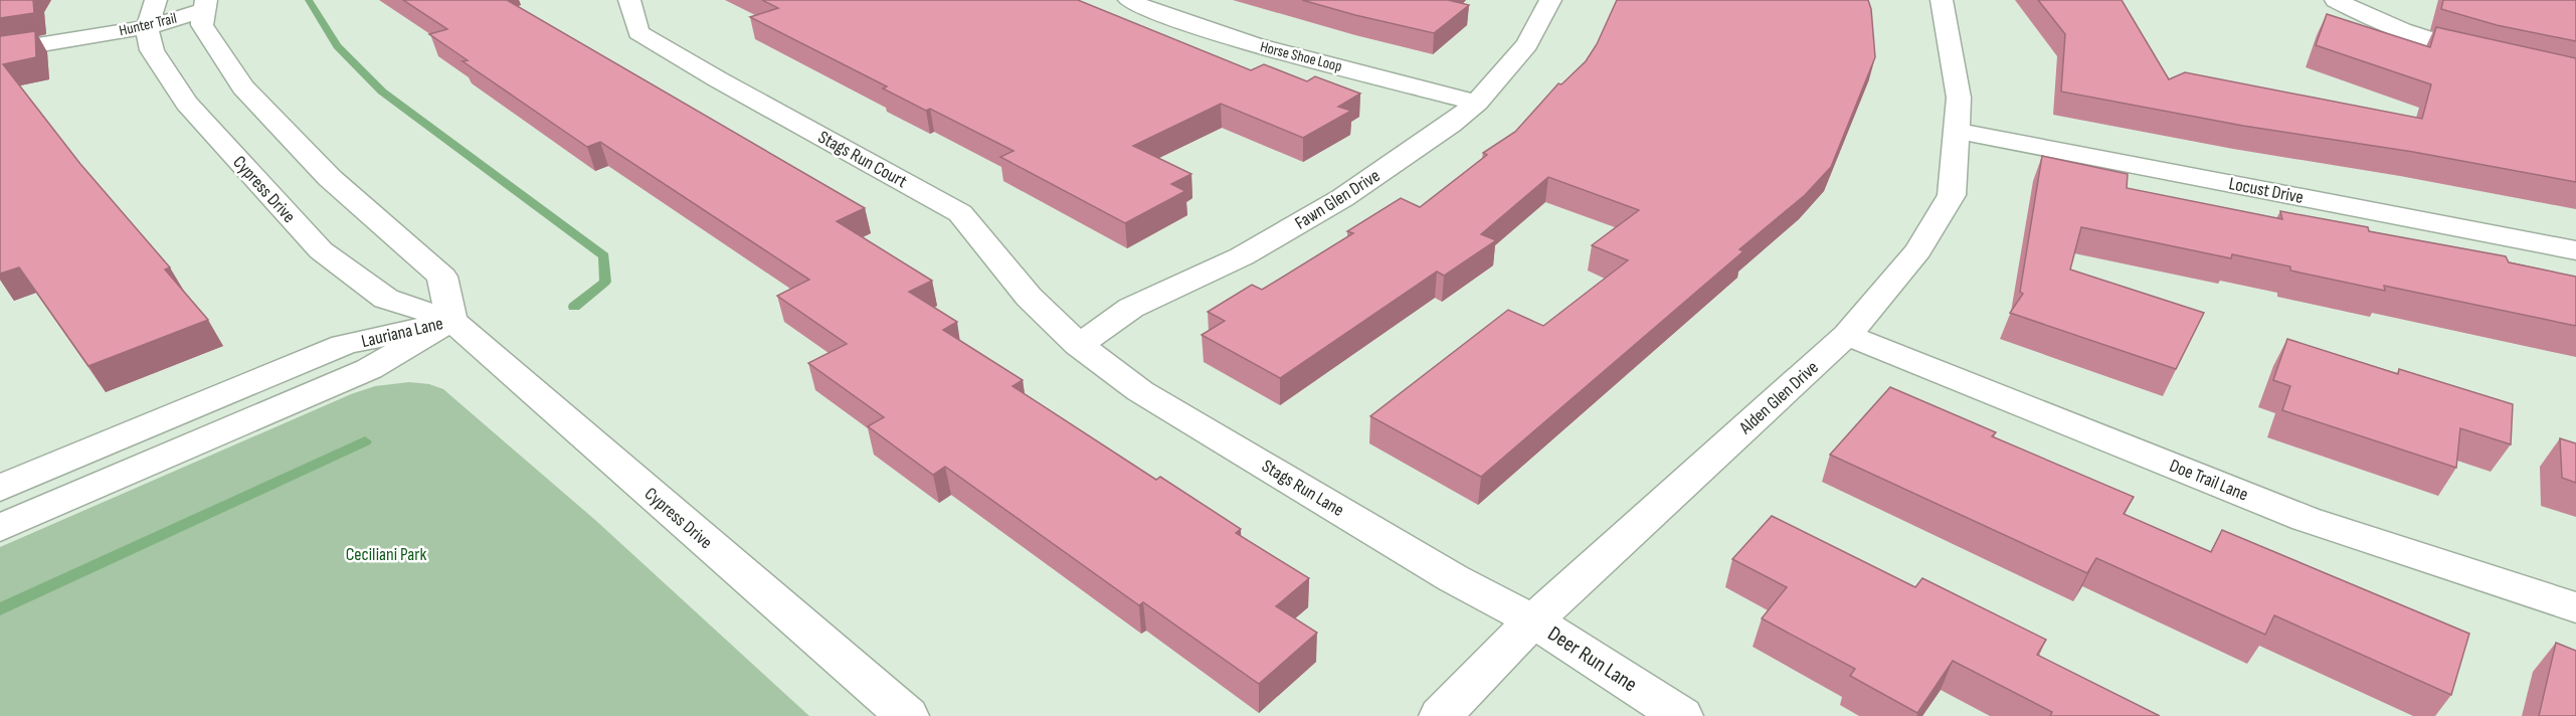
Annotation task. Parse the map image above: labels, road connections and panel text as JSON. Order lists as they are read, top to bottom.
{
  "streets": {
    "street": [
      "Hunter Trail",
      "Horse Shoe Loop",
      "Stags Run Court",
      "Cypress Drive",
      "Locust Drive",
      "Fawn Glen Drive",
      "Lauriana Lane",
      "Alden Glen Drive",
      "Doe Trail Lane",
      "Stags Run Lane",
      "Deer Run Lane"
    ]
  },
  "crossings": [
    ["Hunter Trail", "Cypress Drive"],
    ["Horse Shoe Loop", "Fawn Glen Drive"],
    ["Stags Run Court", "Fawn Glen Drive"],
    ["Stags Run Court", "Stags Run Lane"],
    ["Cypress Drive", "Lauriana Lane"],
    ["Locust Drive", "Alden Glen Drive"],
    ["Fawn Glen Drive", "Stags Run Lane"],
    ["Alden Glen Drive", "Doe Trail Lane"],
    ["Alden Glen Drive", "Stags Run Lane"],
    ["Alden Glen Drive", "Deer Run Lane"],
    ["Stags Run Lane", "Deer Run Lane"]
  ],
  "parks": ["Ceciliani Park"]
}
